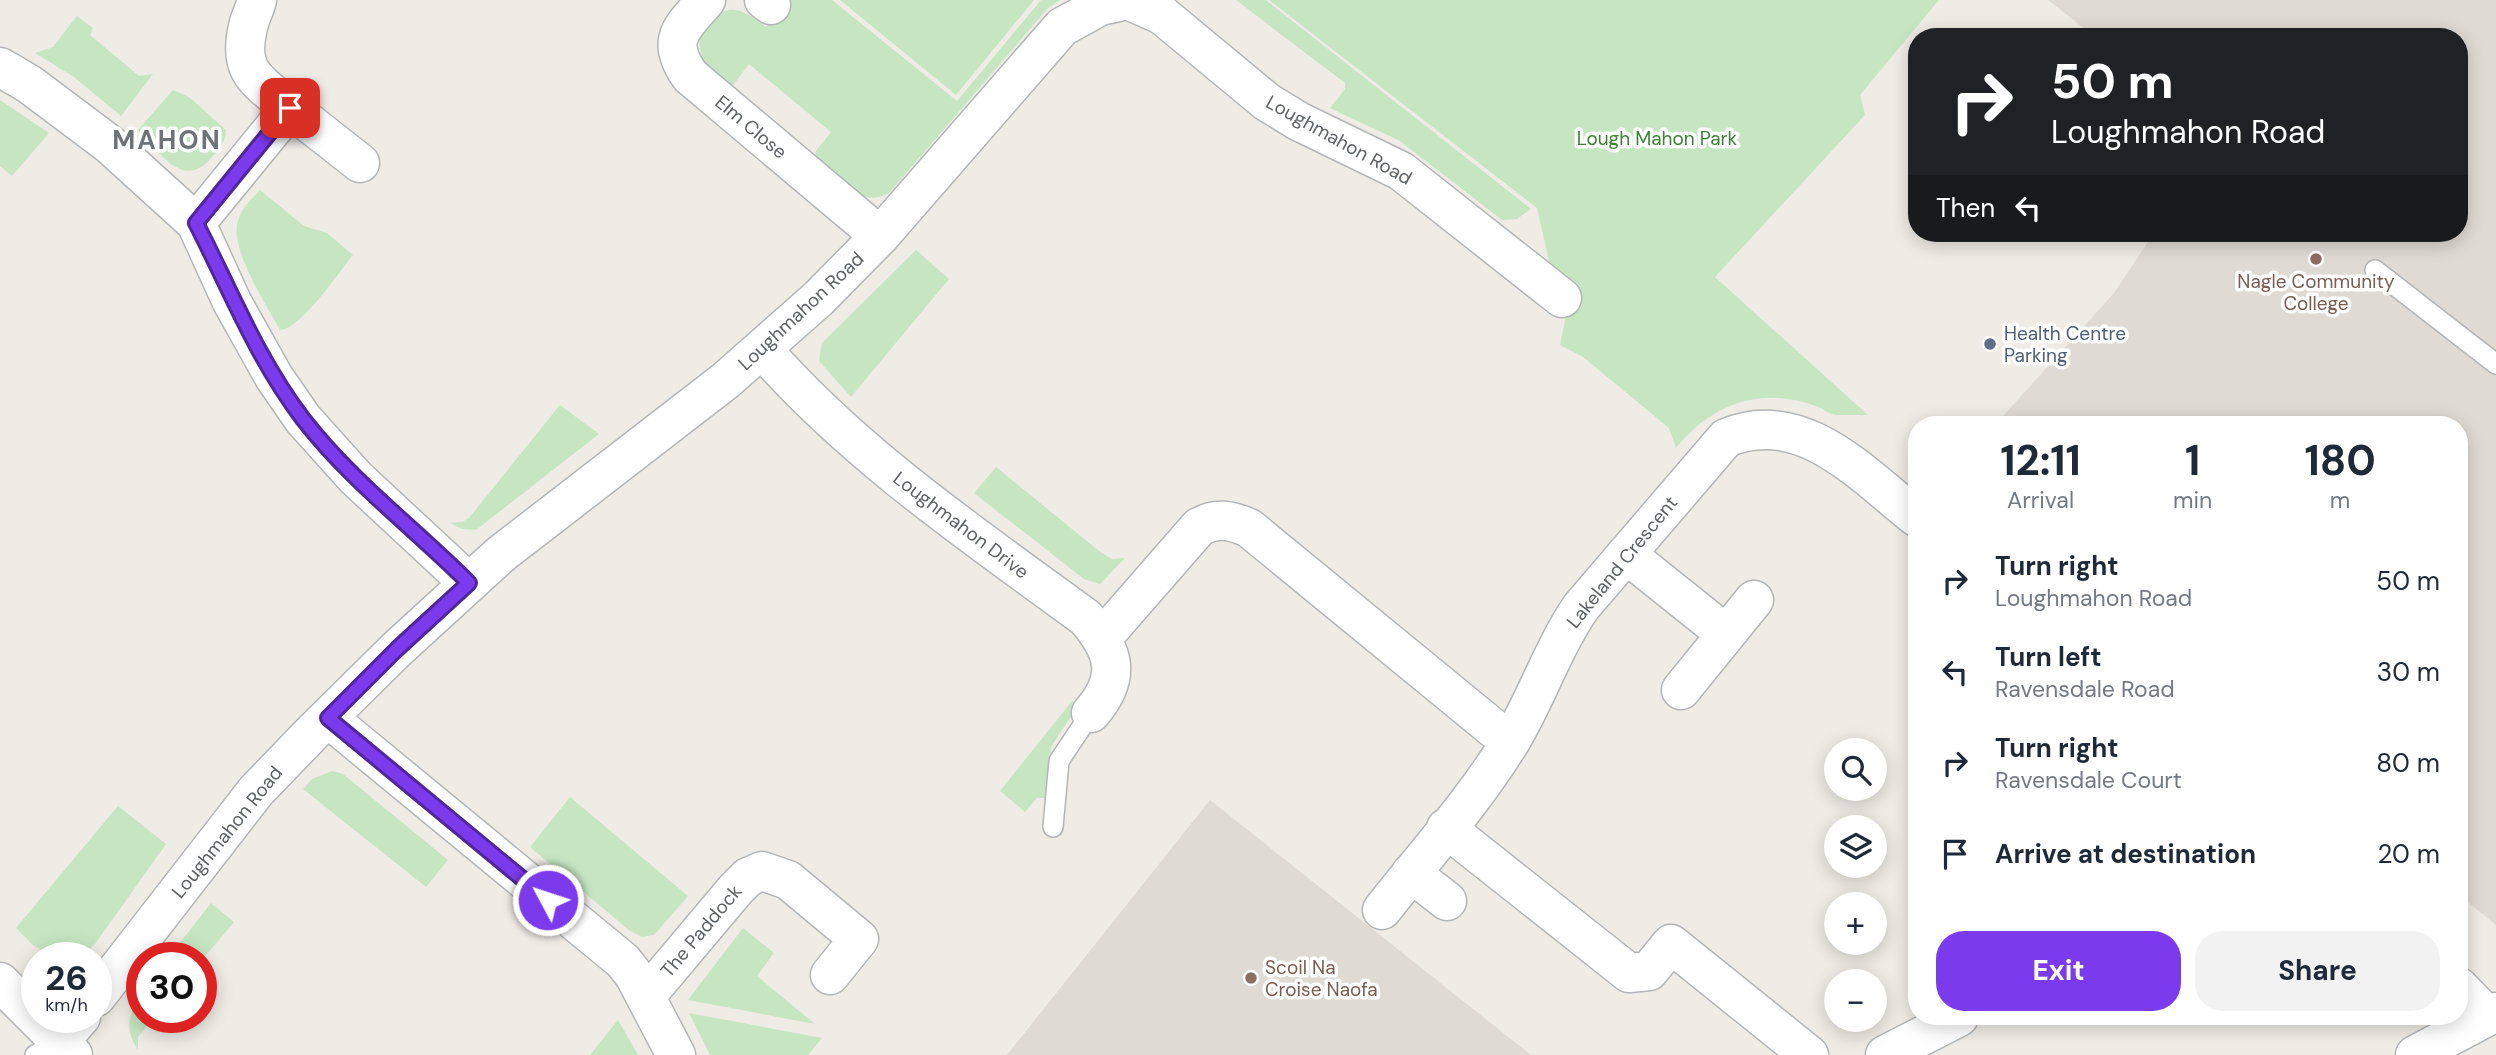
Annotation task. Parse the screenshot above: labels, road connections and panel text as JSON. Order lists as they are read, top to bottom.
{
  "streets": {
    "street": [
      "Elm Close",
      "Loughmahon Road",
      "Loughmahon Drive",
      "Lakeland Crescent",
      "The Paddock"
    ]
  },
  "crossings": [
    ["Elm Close", "Loughmahon Road"],
    ["Loughmahon Road", "Loughmahon Drive"]
  ],
  "districts": ["MAHON"],
  "parks": ["Lough Mahon Park"],
  "places": ["Nagle Community College", "Health Centre Parking", "Scoil Na Croise Naofa"],
  "page": {
    "turn": ["50 m", "Loughmahon Road"],
    "then": "Then",
    "eta": [
      "12:11",
      "Arrival",
      "1",
      "min",
      "180",
      "m"
    ],
    "list": [
      {
        "name": "Turn right",
        "note": "Loughmahon Road",
        "value": "50 m"
      },
      {
        "name": "Turn left",
        "note": "Ravensdale Road",
        "value": "30 m"
      },
      {
        "name": "Turn right",
        "note": "Ravensdale Court",
        "value": "80 m"
      },
      {
        "name": "Arrive at destination",
        "value": "20 m"
      }
    ],
    "map_buttons": ["+", "−"],
    "buttons": ["Exit", "Share"],
    "speed": "26 km/h",
    "limit": "30"
  }
}
